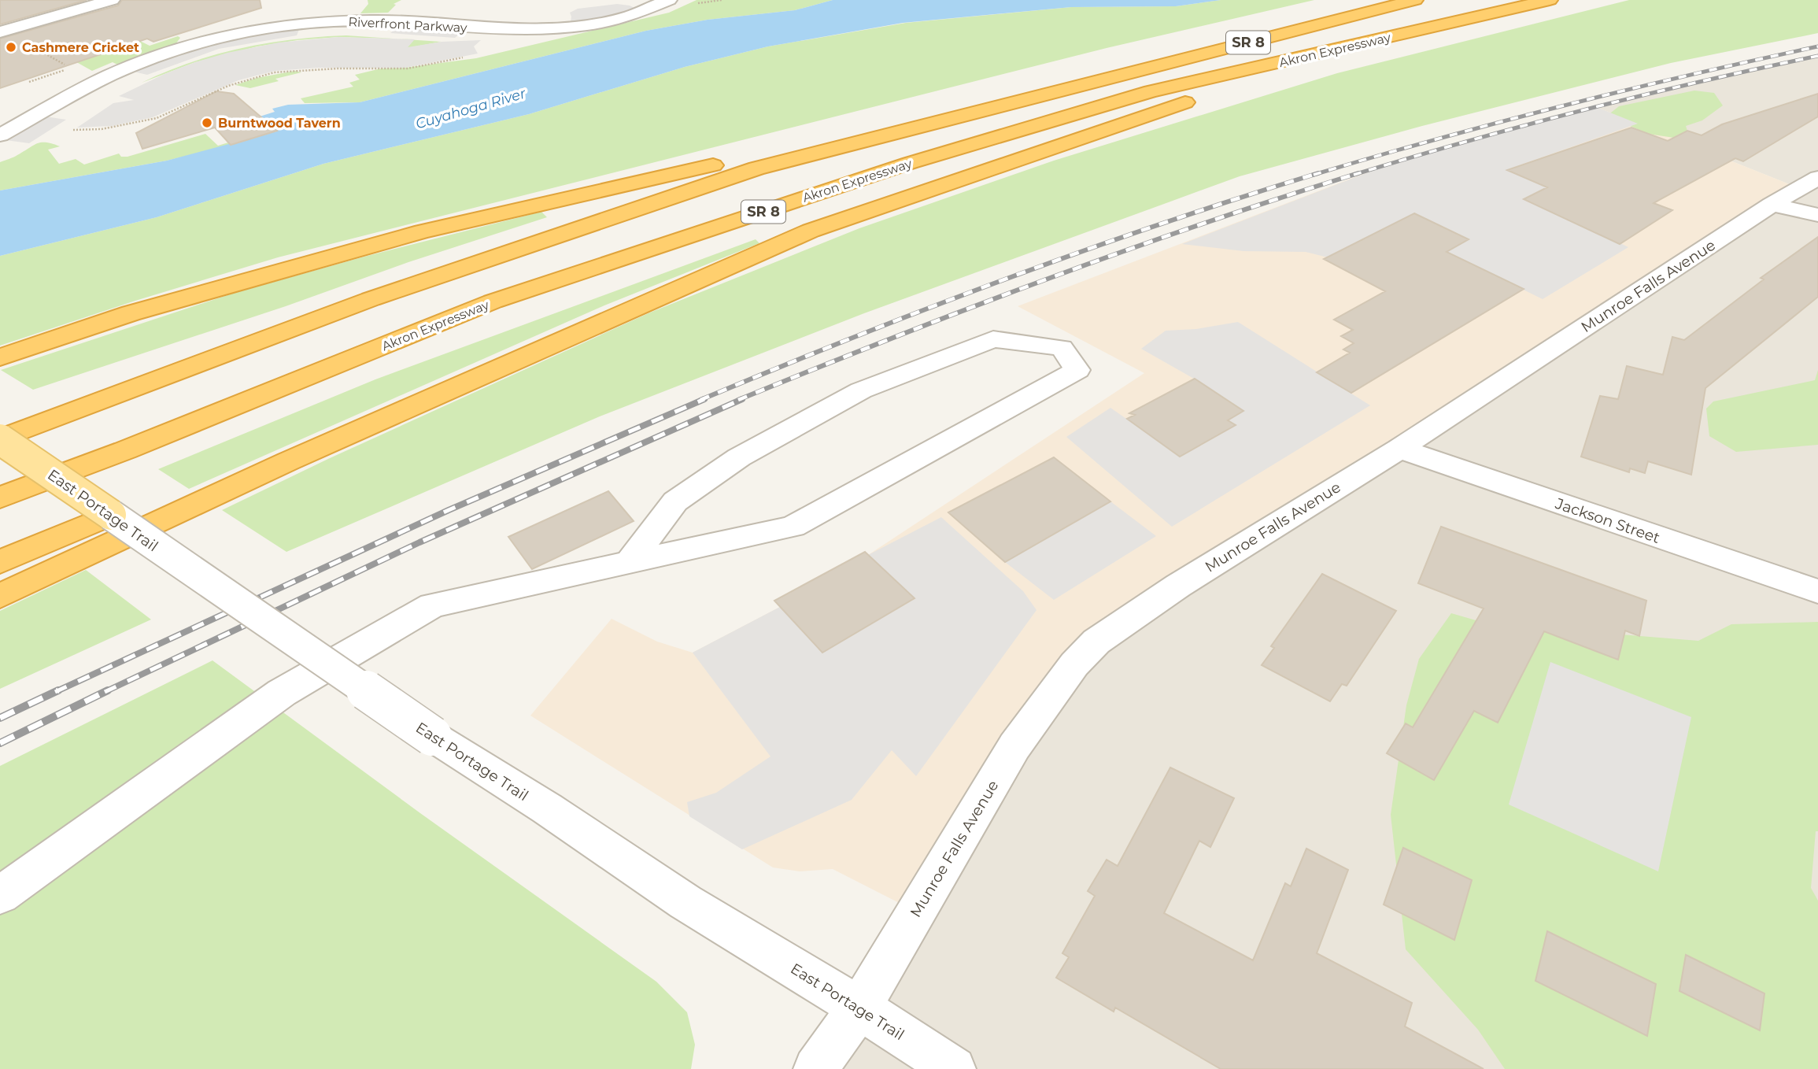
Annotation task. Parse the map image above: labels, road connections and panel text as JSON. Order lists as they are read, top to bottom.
{
  "streets": {
    "highway": ["SR 8", "Akron Expressway"],
    "main road": ["East Portage Trail"],
    "street": ["Riverfront Parkway", "Munroe Falls Avenue", "Jackson Street"]
  },
  "crossings": [
    ["Akron Expressway", "East Portage Trail"],
    ["Munroe Falls Avenue", "East Portage Trail"],
    ["Munroe Falls Avenue", "Jackson Street"]
  ],
  "water": ["Cuyahoga River"],
  "places": ["Cashmere Cricket", "Burntwood Tavern"]
}
